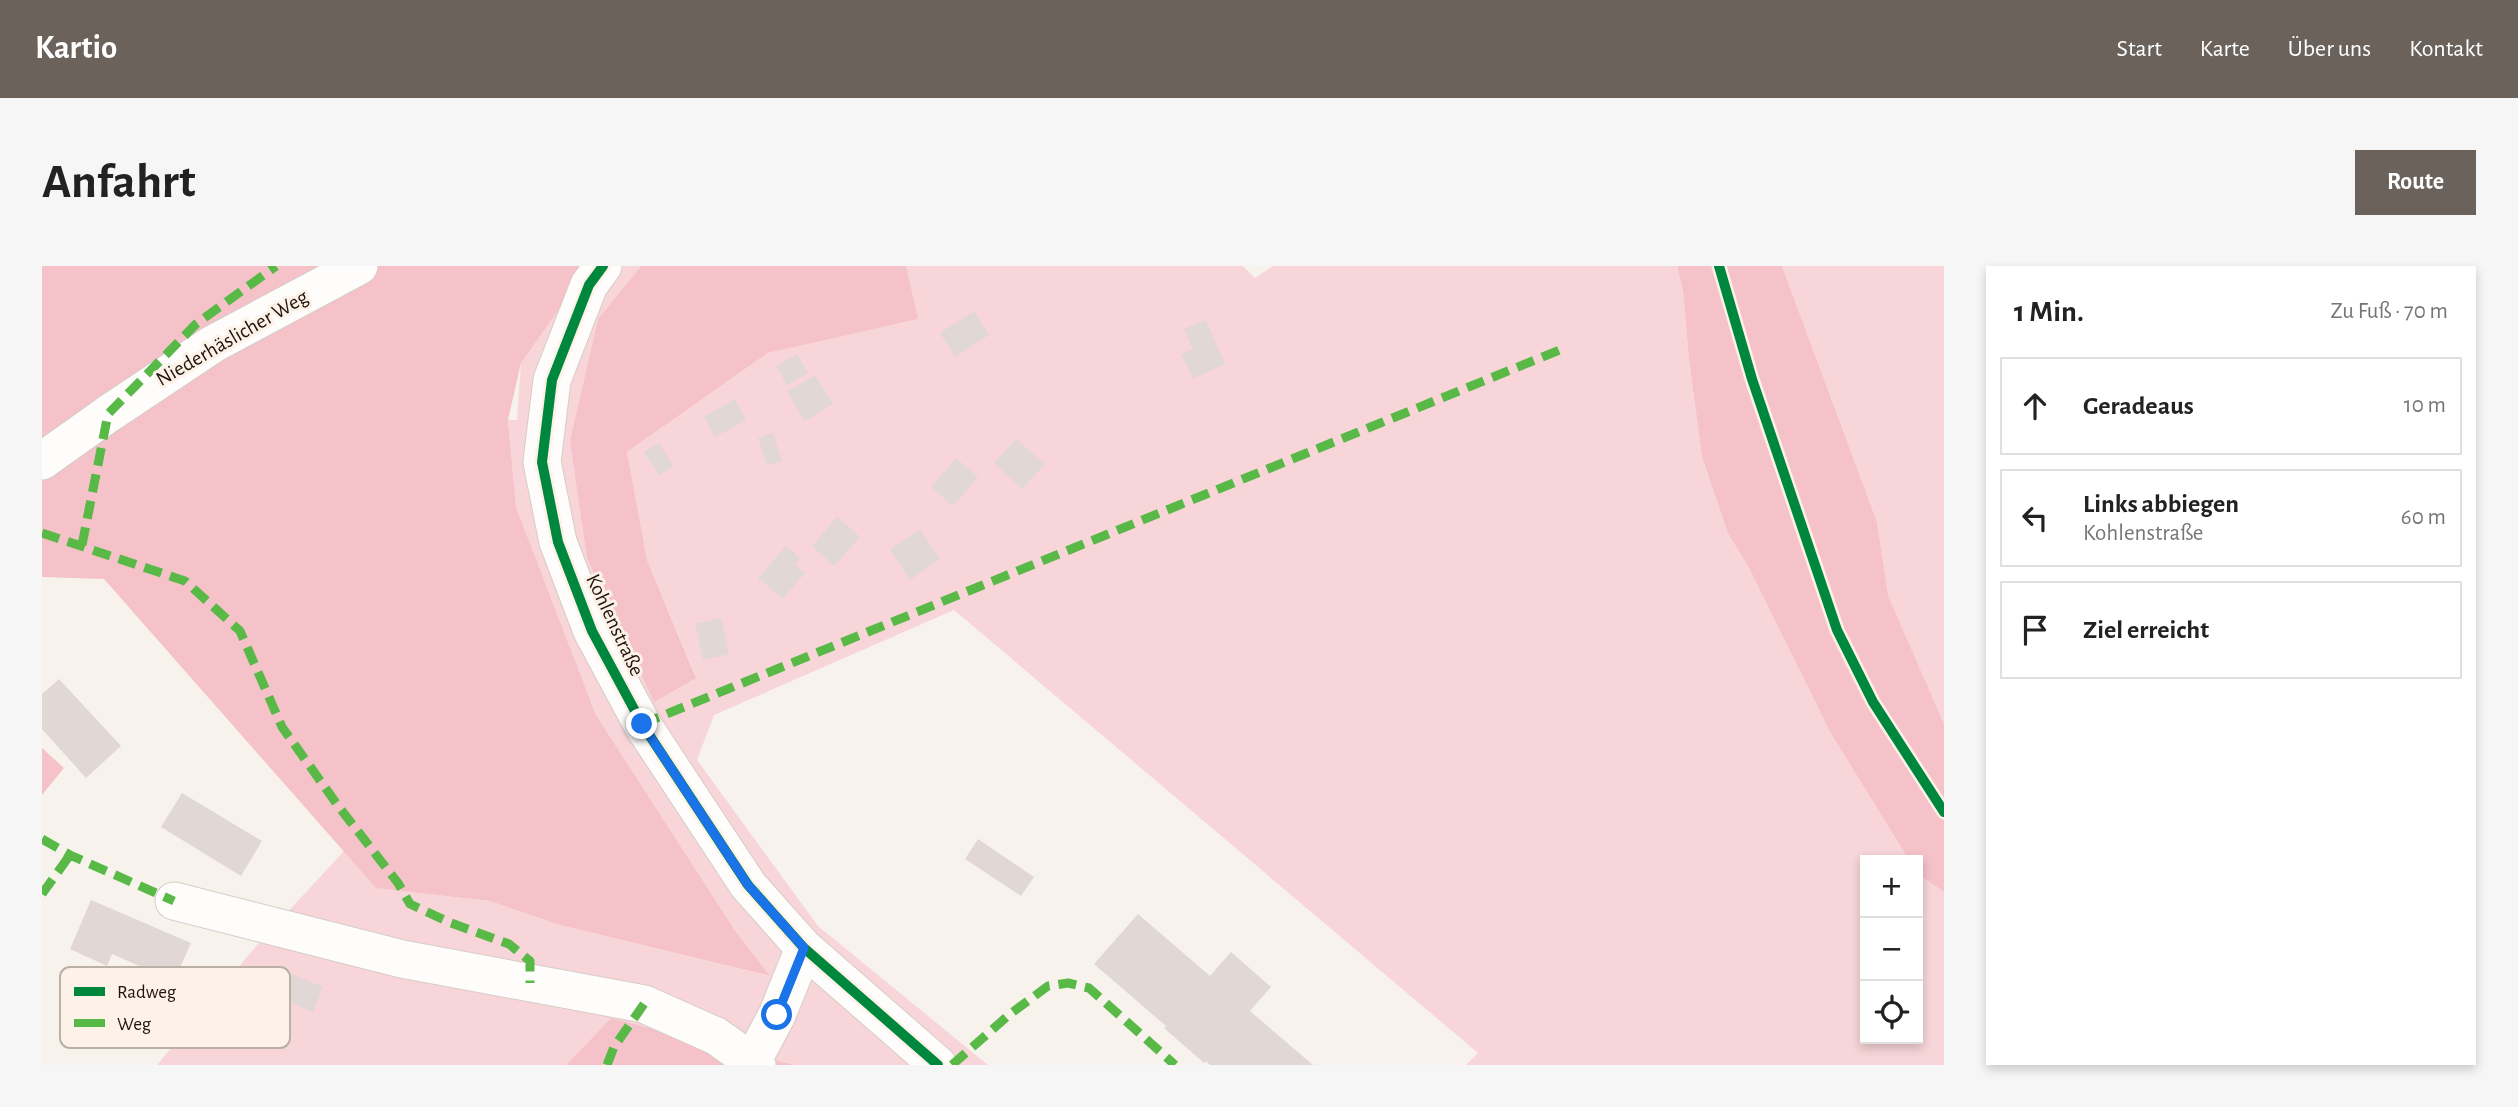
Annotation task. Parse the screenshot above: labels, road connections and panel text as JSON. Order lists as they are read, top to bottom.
{
  "streets": {
    "street": ["Niederhäslicher Weg", "Kohlenstraße"]
  },
  "legend": ["Radweg", "Weg"],
  "page": {
    "header": "Kartio",
    "nav": [
      "Start",
      "Karte",
      "Über uns",
      "Kontakt"
    ],
    "buttons": "Route",
    "title": "Anfahrt",
    "heading": ["1 Min.", "Zu Fuß · 70 m"],
    "list": [
      ["Geradeaus", "10 m"],
      ["Links abbiegen", "Kohlenstraße", "60 m"],
      "Ziel erreicht"
    ],
    "map_buttons": ["+", "−"]
  }
}
